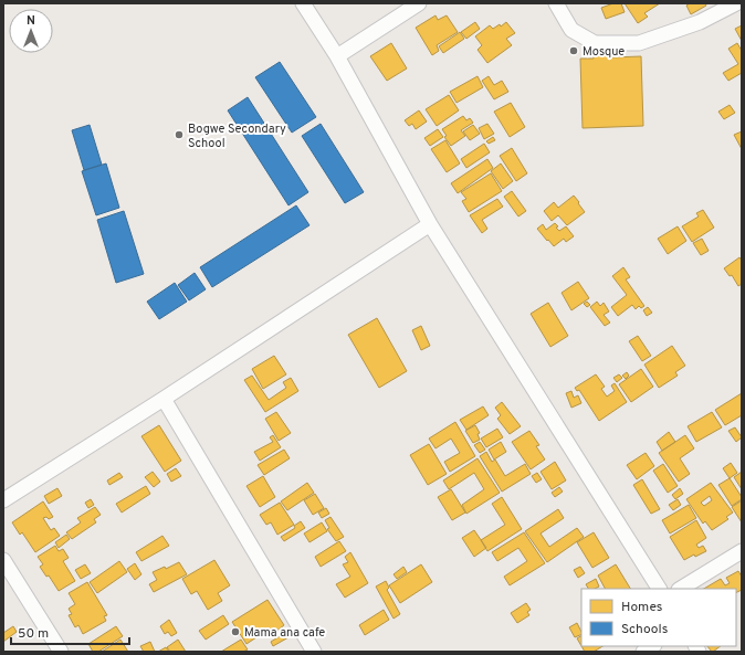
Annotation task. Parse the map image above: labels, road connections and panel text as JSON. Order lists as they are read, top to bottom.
{
  "places": ["Mosque", "Bogwe Secondary School", "Mama ana cafe"],
  "legend": ["Homes", "Schools"],
  "scale_bar": "50 m",
  "north": "top"
}
